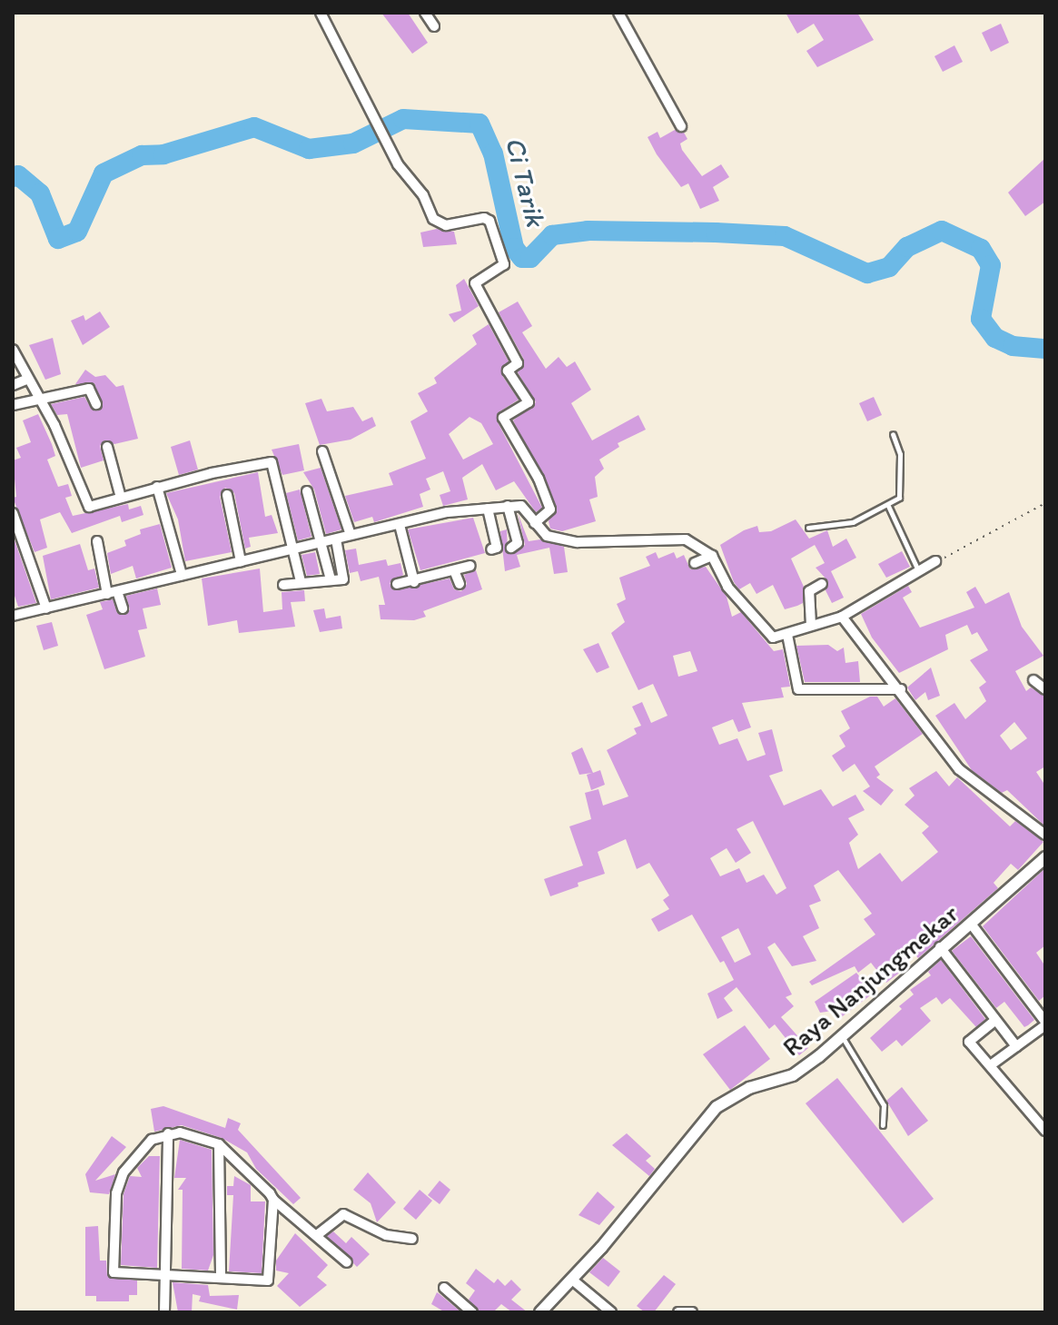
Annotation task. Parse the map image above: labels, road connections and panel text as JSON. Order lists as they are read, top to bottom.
{
  "streets": {
    "street": ["Raya Nanjungmekar"]
  },
  "water": ["Ci Tarik"]
}
